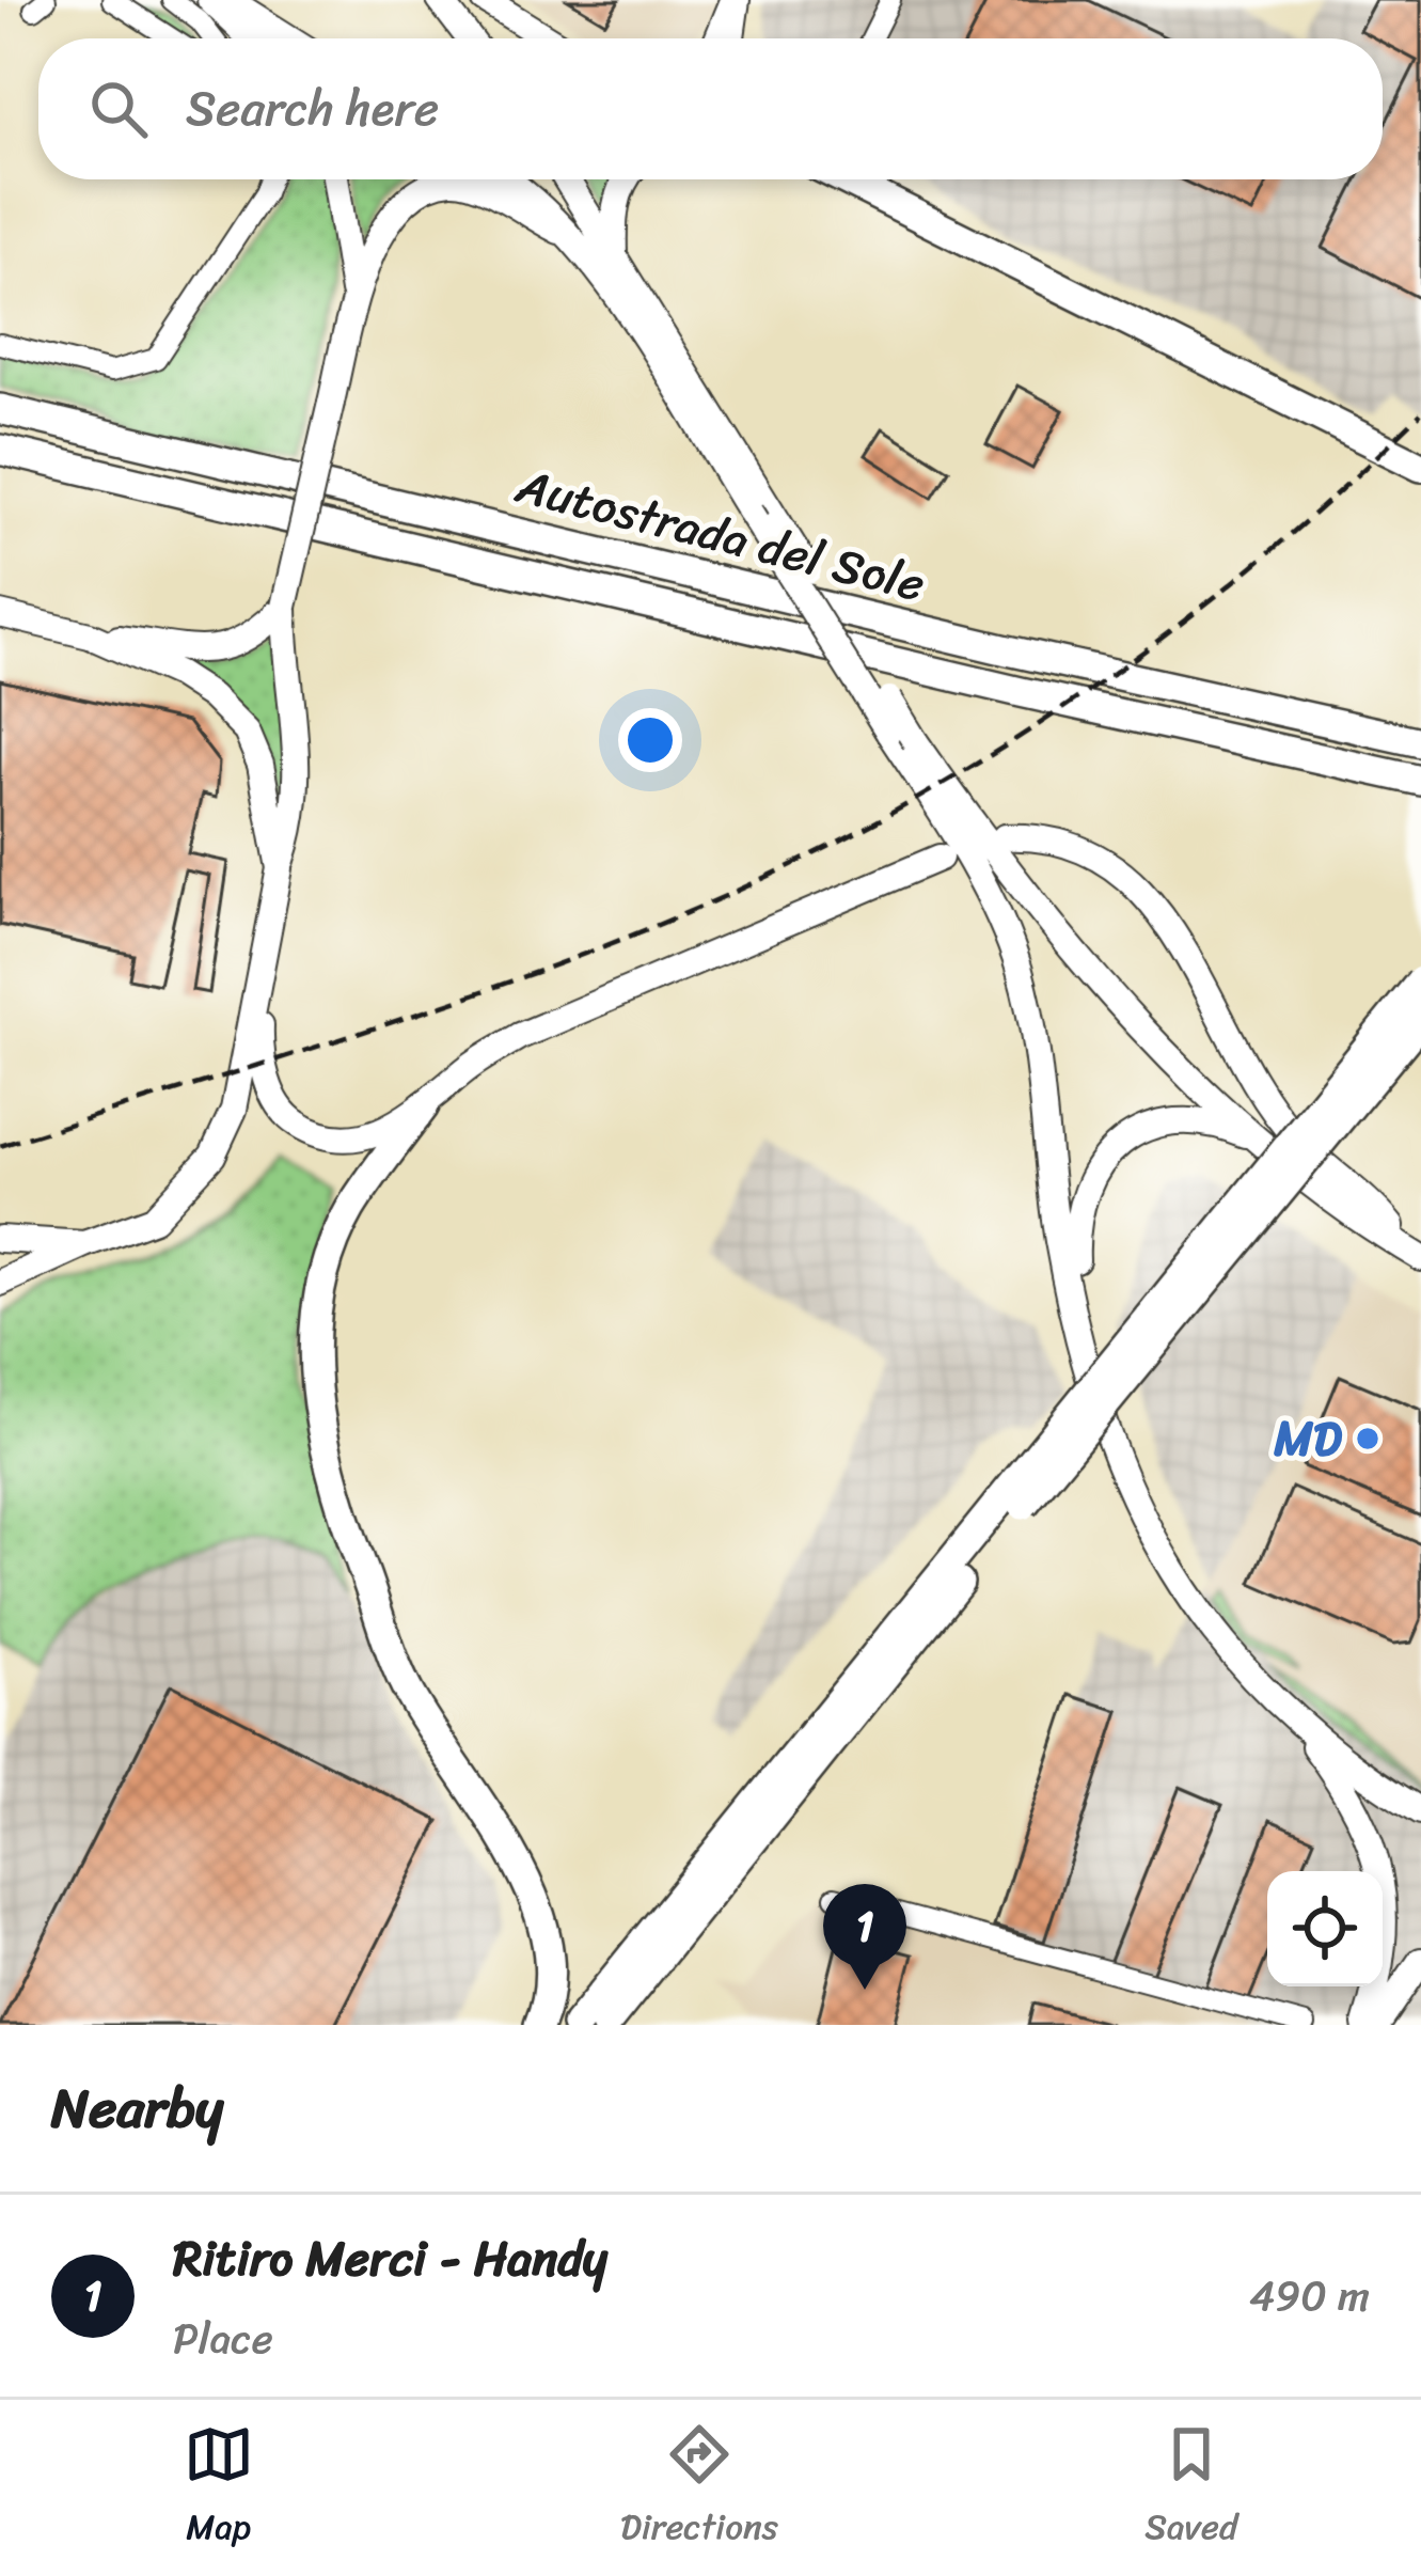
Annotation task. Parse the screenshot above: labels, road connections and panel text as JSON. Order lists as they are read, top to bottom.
{
  "streets": {
    "highway": ["Autostrada del Sole"]
  },
  "places": ["MD"],
  "page": {
    "search": "Search here",
    "pins": "1",
    "heading": "Nearby",
    "list": [
      {
        "mark": "1",
        "name": "Ritiro Merci - Handy",
        "note": "Place",
        "value": "490 m"
      }
    ],
    "nav": ["Map", "Directions", "Saved"]
  }
}
